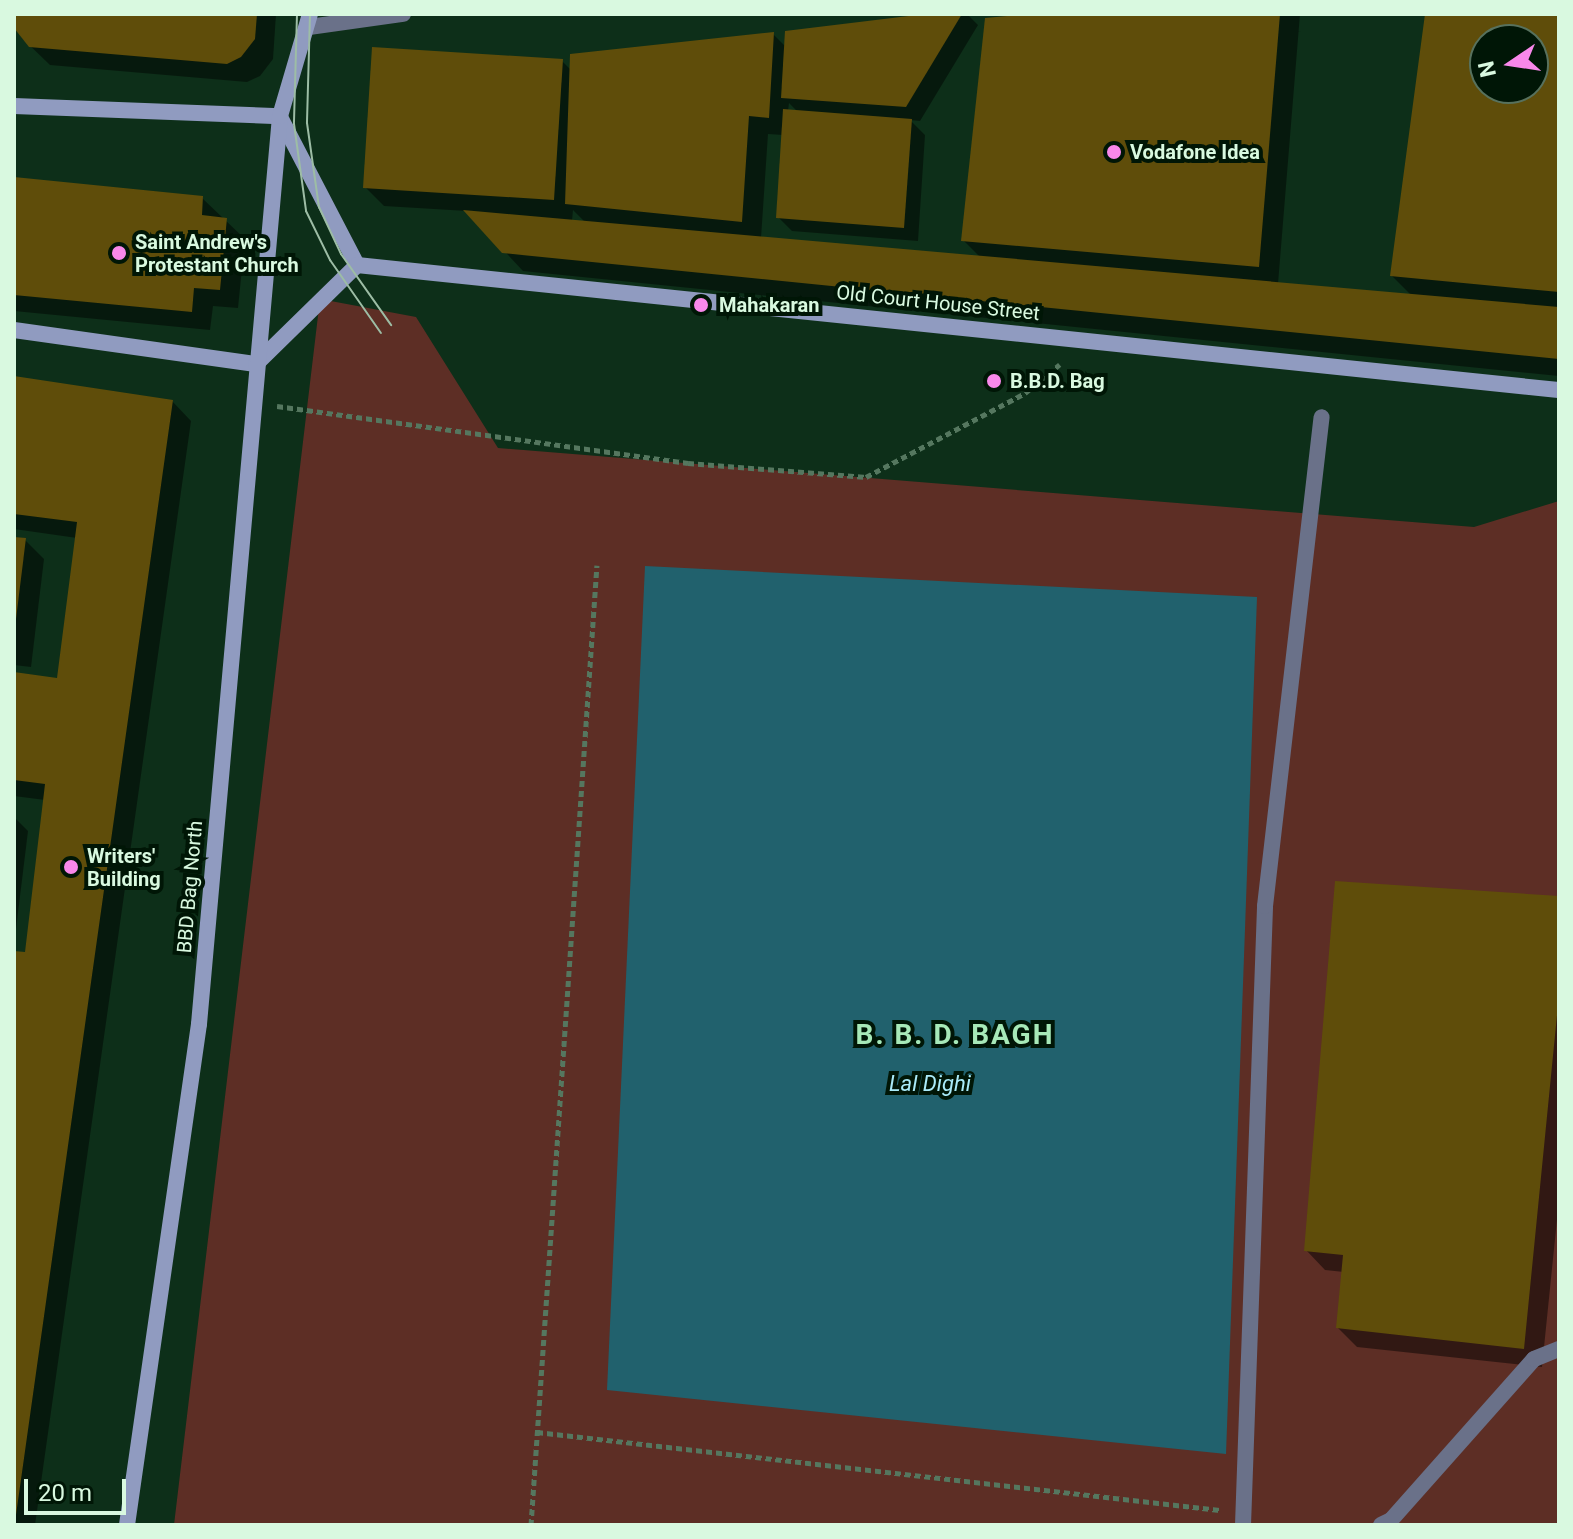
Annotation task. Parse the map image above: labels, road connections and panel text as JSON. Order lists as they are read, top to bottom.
{
  "streets": {
    "main road": ["Old Court House Street", "BBD Bag North"]
  },
  "districts": ["B. B. D. BAGH"],
  "water": ["Lal Dighi"],
  "places": [
    "Vodafone Idea",
    "Saint Andrew's Protestant Church",
    "Mahakaran",
    "B.B.D. Bag",
    "Writers' Building"
  ],
  "scale_bar": "20 m",
  "north": "left"
}
